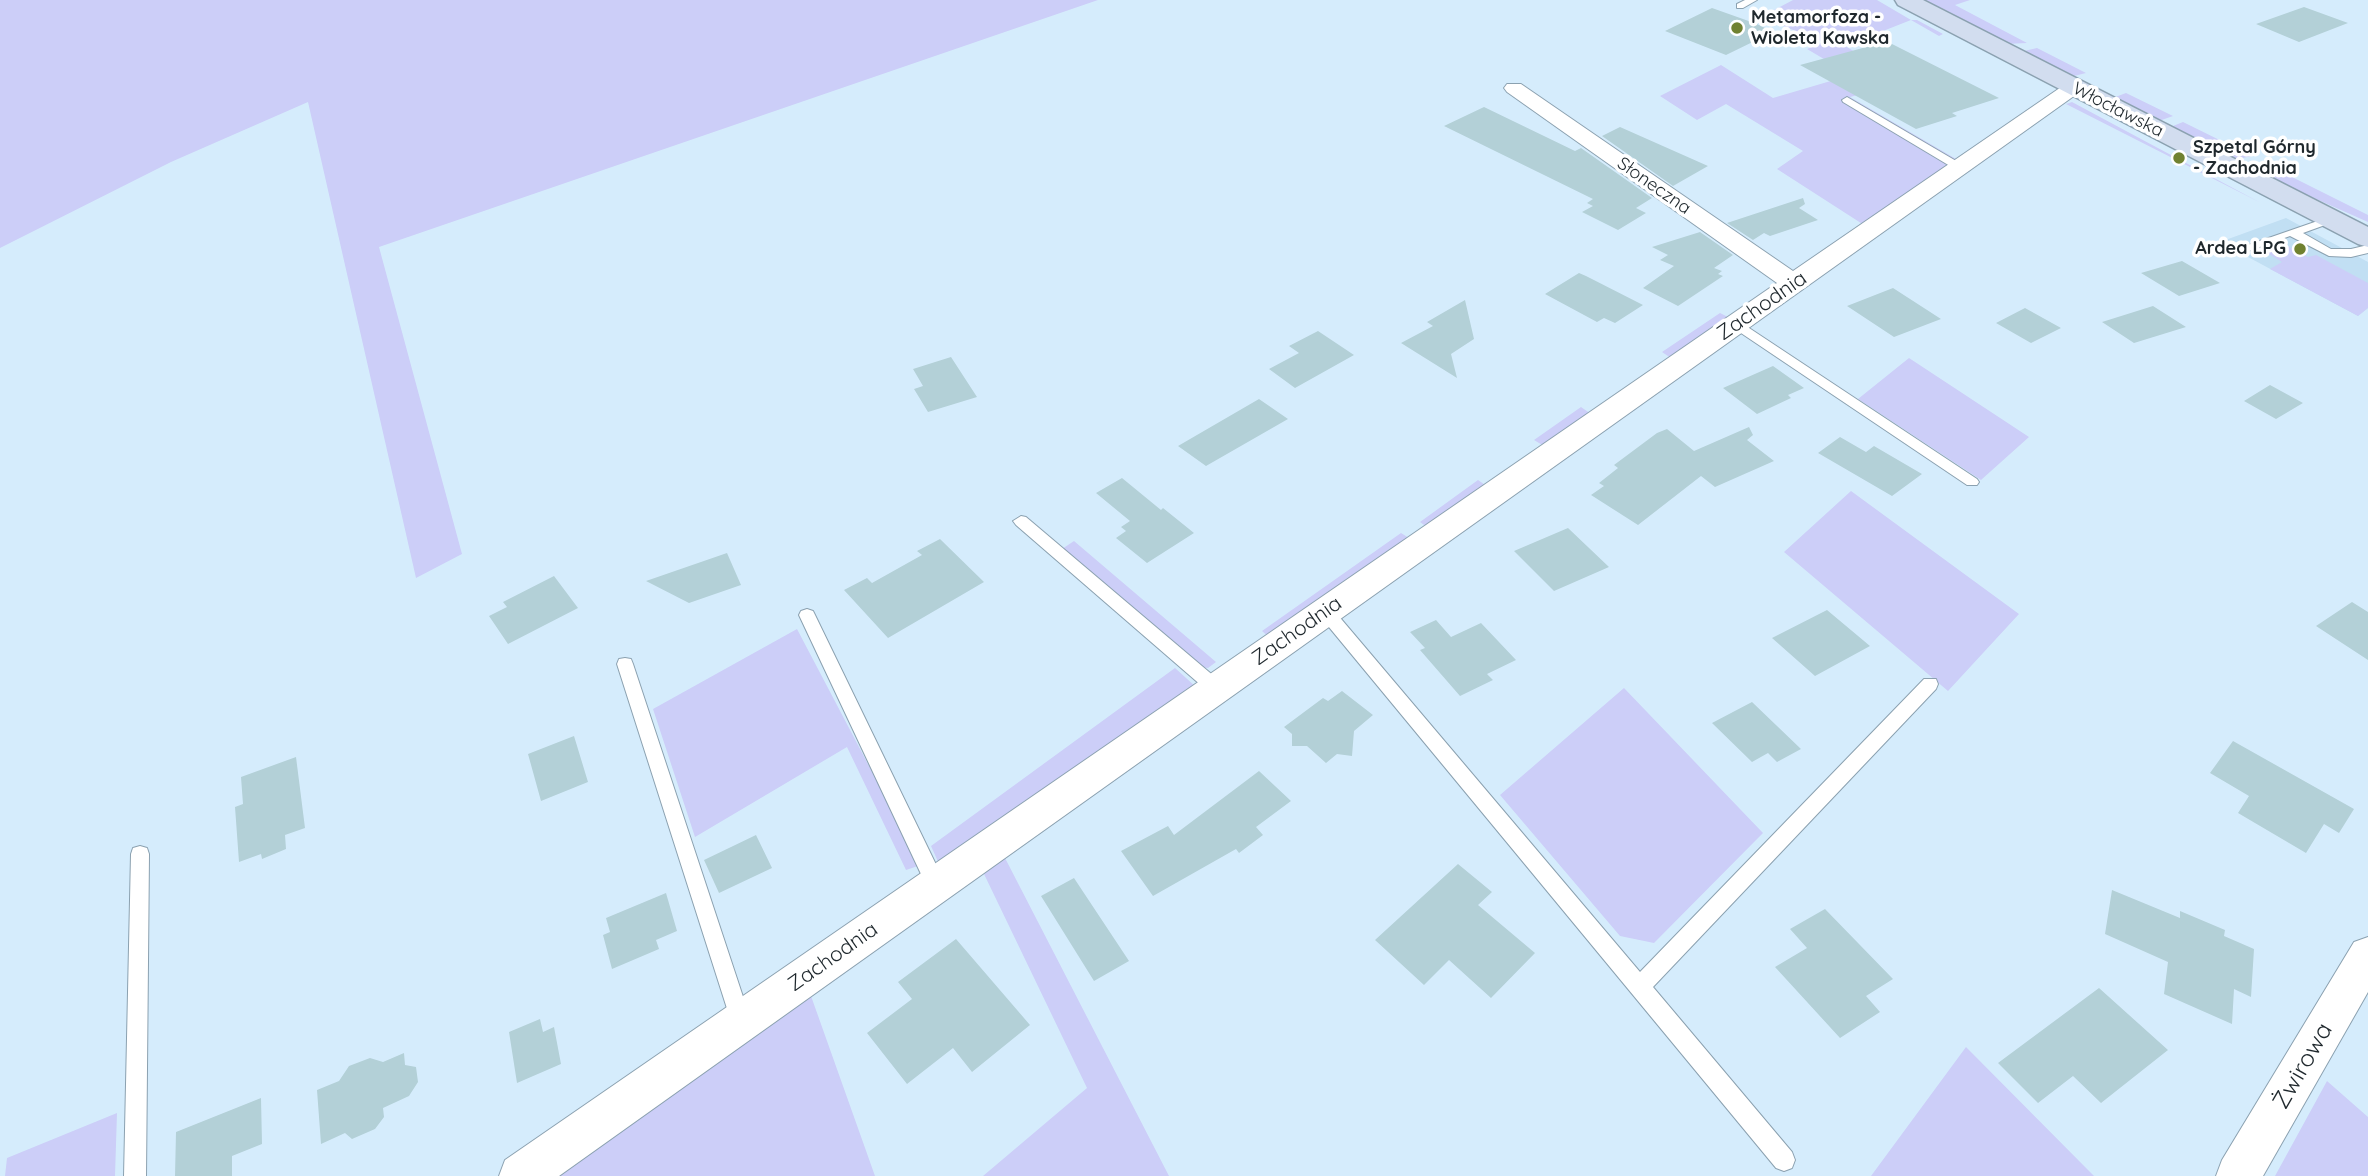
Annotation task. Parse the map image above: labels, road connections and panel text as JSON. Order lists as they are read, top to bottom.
{
  "streets": {
    "main road": ["Włocławska"],
    "street": ["Słoneczna", "Zachodnia", "Żwirowa"]
  },
  "crossings": [
    ["Włocławska", "Zachodnia"],
    ["Słoneczna", "Zachodnia"]
  ],
  "places": ["Metamorfoza - Wioleta Kawska", "Szpetal Górny - Zachodnia", "Ardea LPG"]
}
